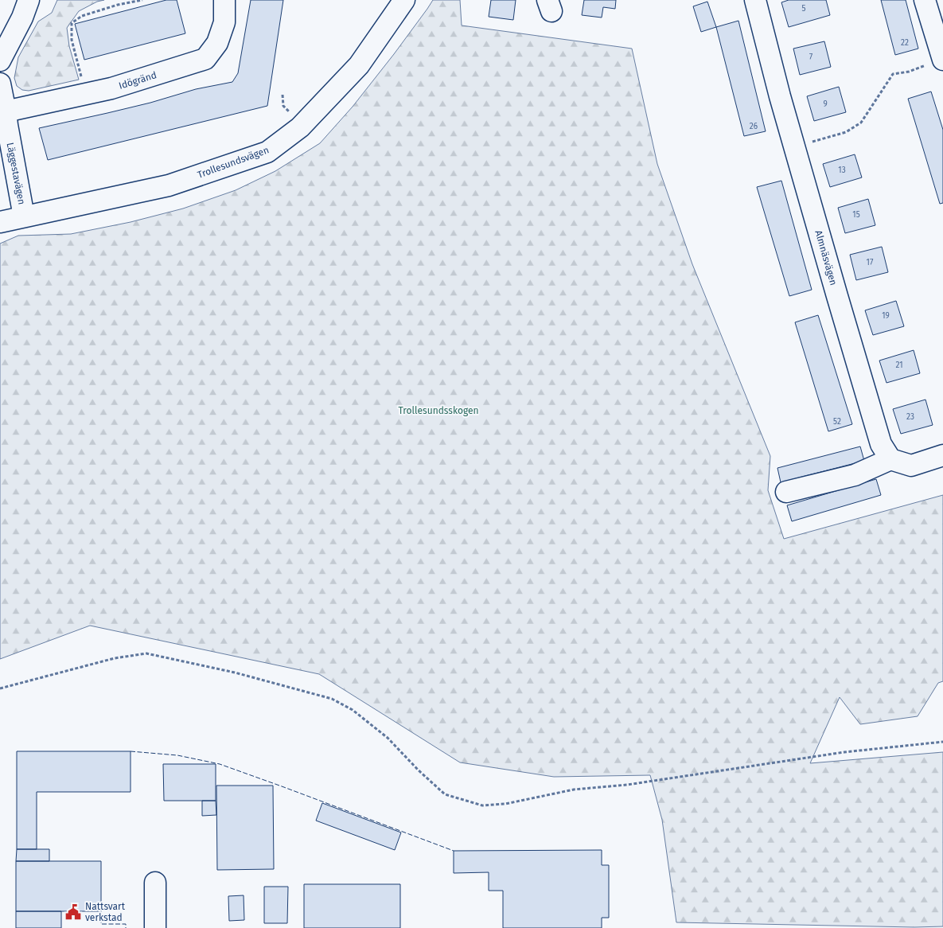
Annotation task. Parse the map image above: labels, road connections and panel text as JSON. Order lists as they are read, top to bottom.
{
  "streets": {
    "street": [
      "Idögränd",
      "Trollesundsvägen",
      "Läggestavägen",
      "Almnäsvägen"
    ]
  },
  "crossings": [
    ["Idögränd", "Läggestavägen"],
    ["Trollesundsvägen", "Läggestavägen"]
  ],
  "parks": ["Trollesundsskogen"],
  "places": {
    "public building": ["Nattsvart verkstad"]
  },
  "house_numbers": [
    "5",
    "22",
    "7",
    "9",
    "26",
    "13",
    "15",
    "17",
    "19",
    "21",
    "23",
    "52"
  ]
}
